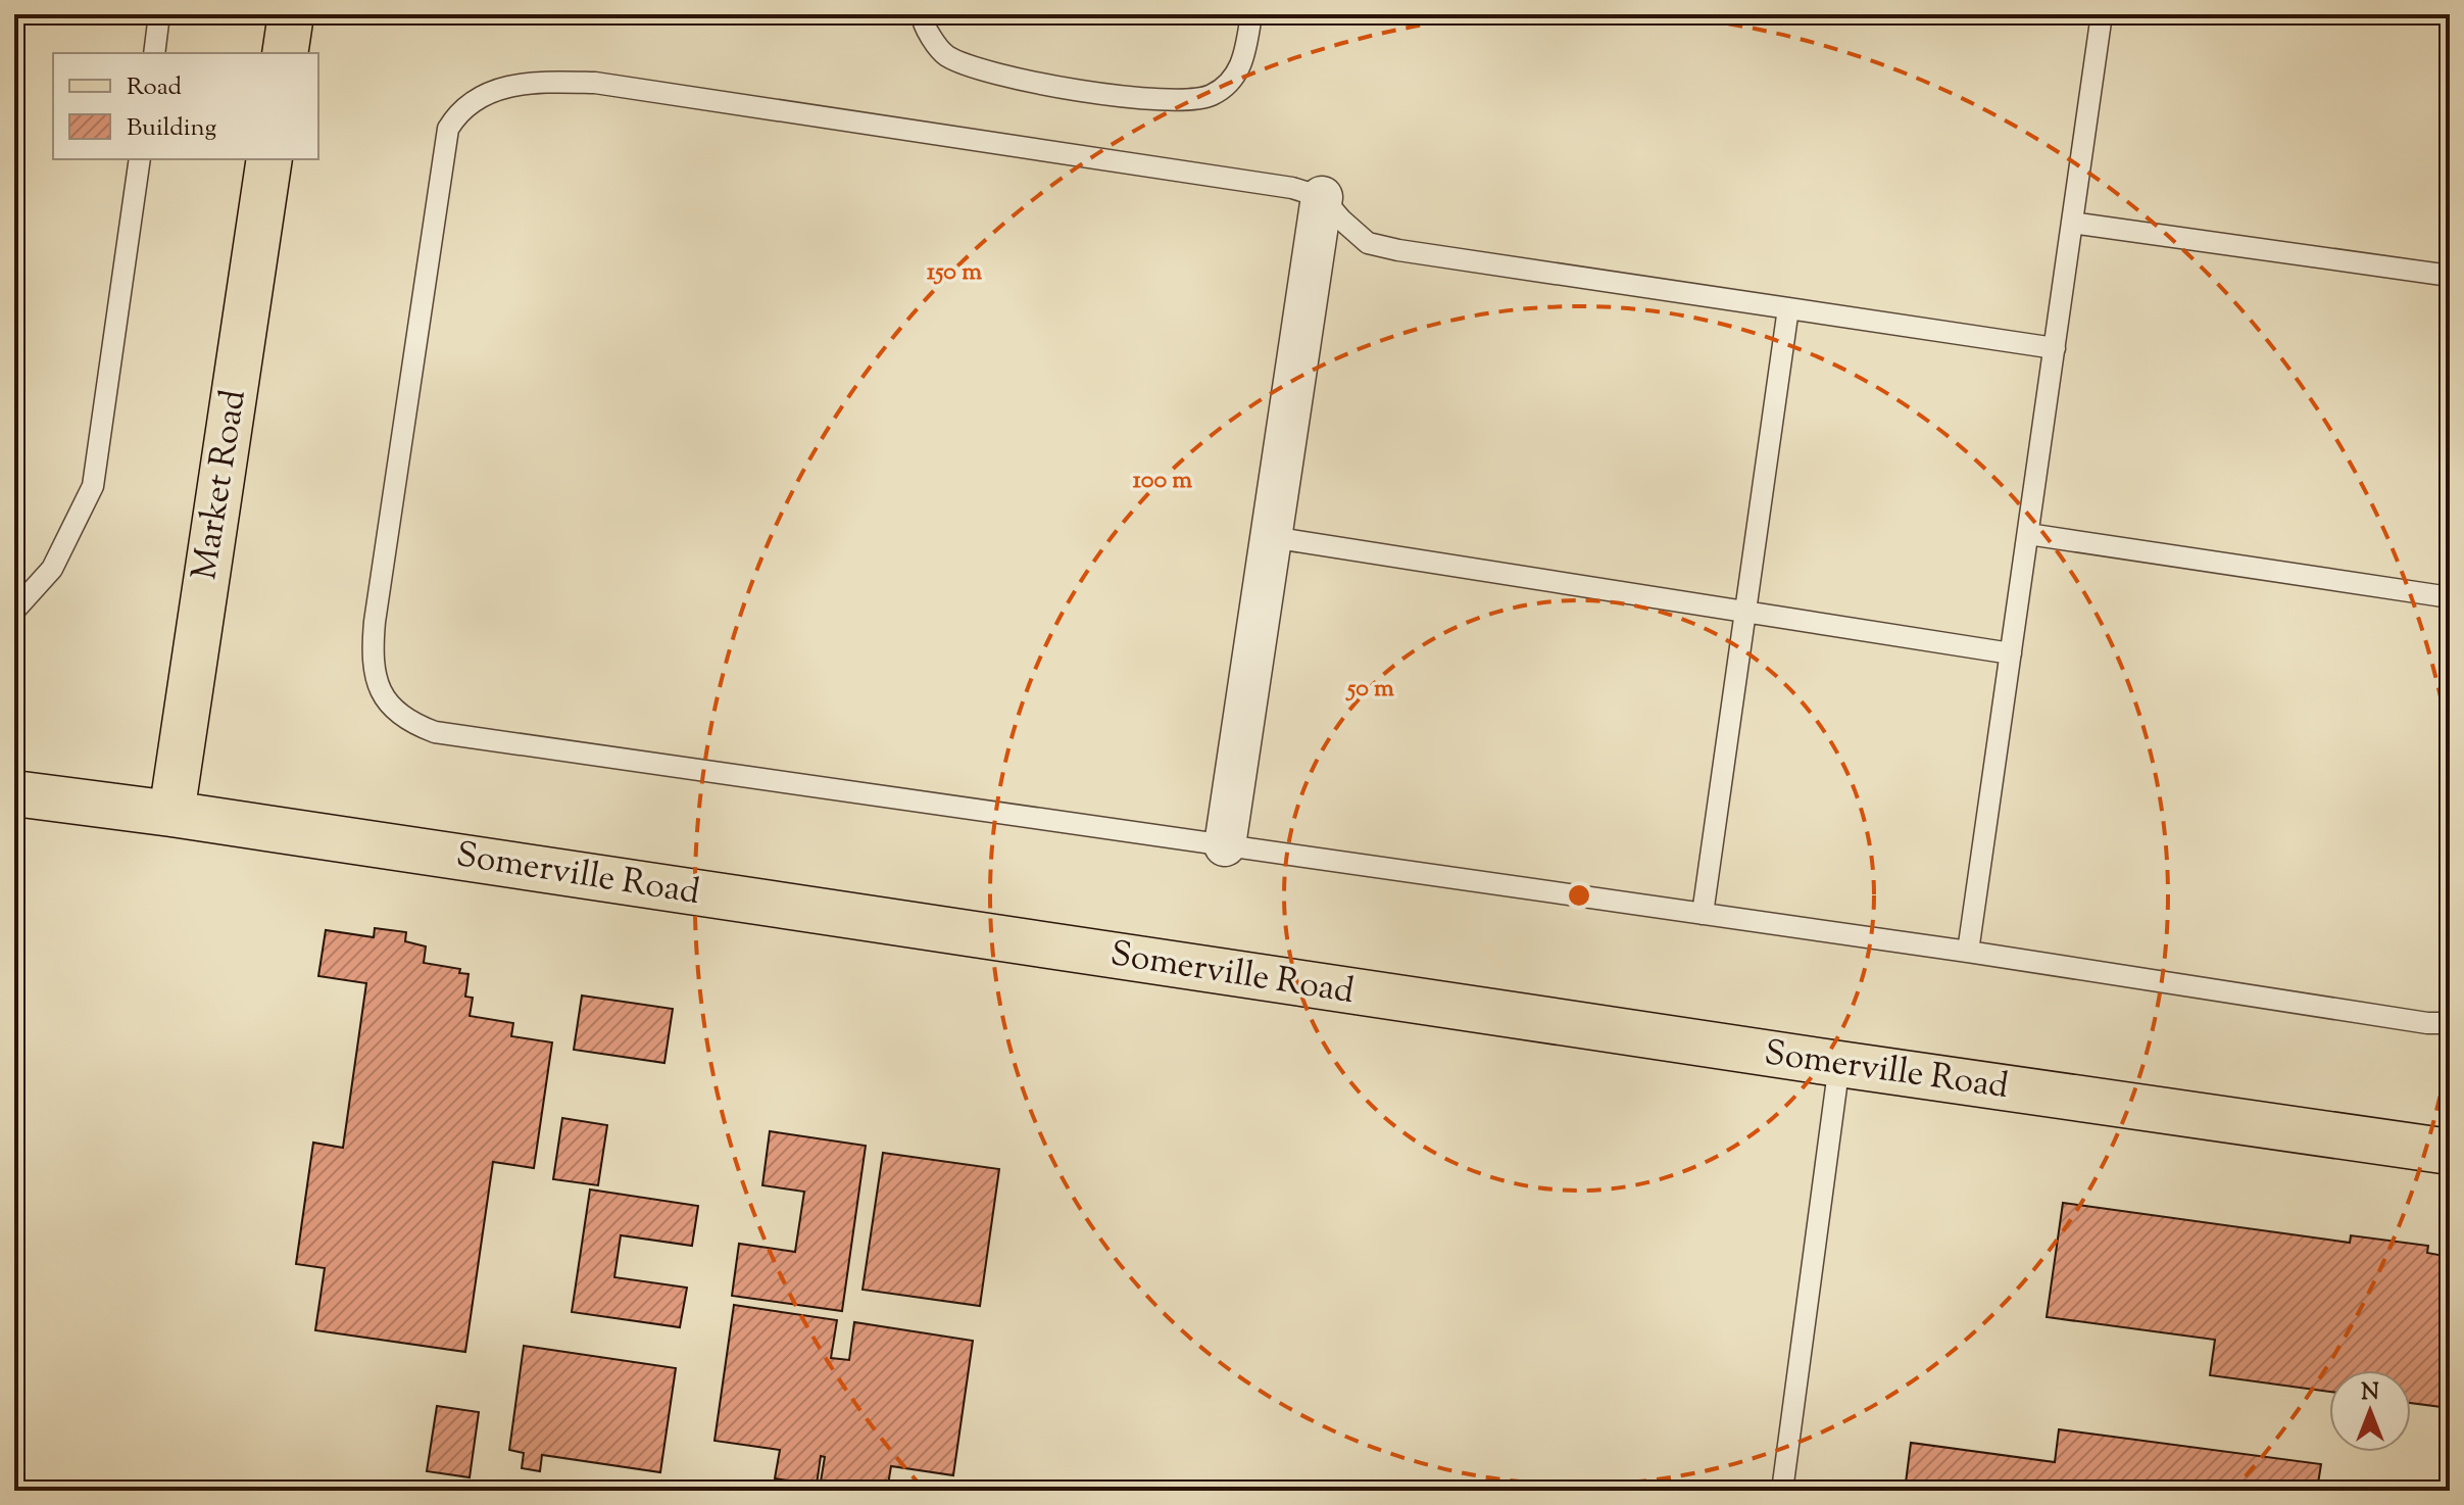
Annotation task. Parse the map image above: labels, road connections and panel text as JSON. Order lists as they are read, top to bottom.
{
  "streets": {
    "main road": ["Market Road", "Somerville Road"]
  },
  "crossings": [
    ["Market Road", "Somerville Road"]
  ],
  "legend": ["Road", "Building"],
  "north": "top",
  "rings": ["150 m", "100 m", "50 m"]
}
